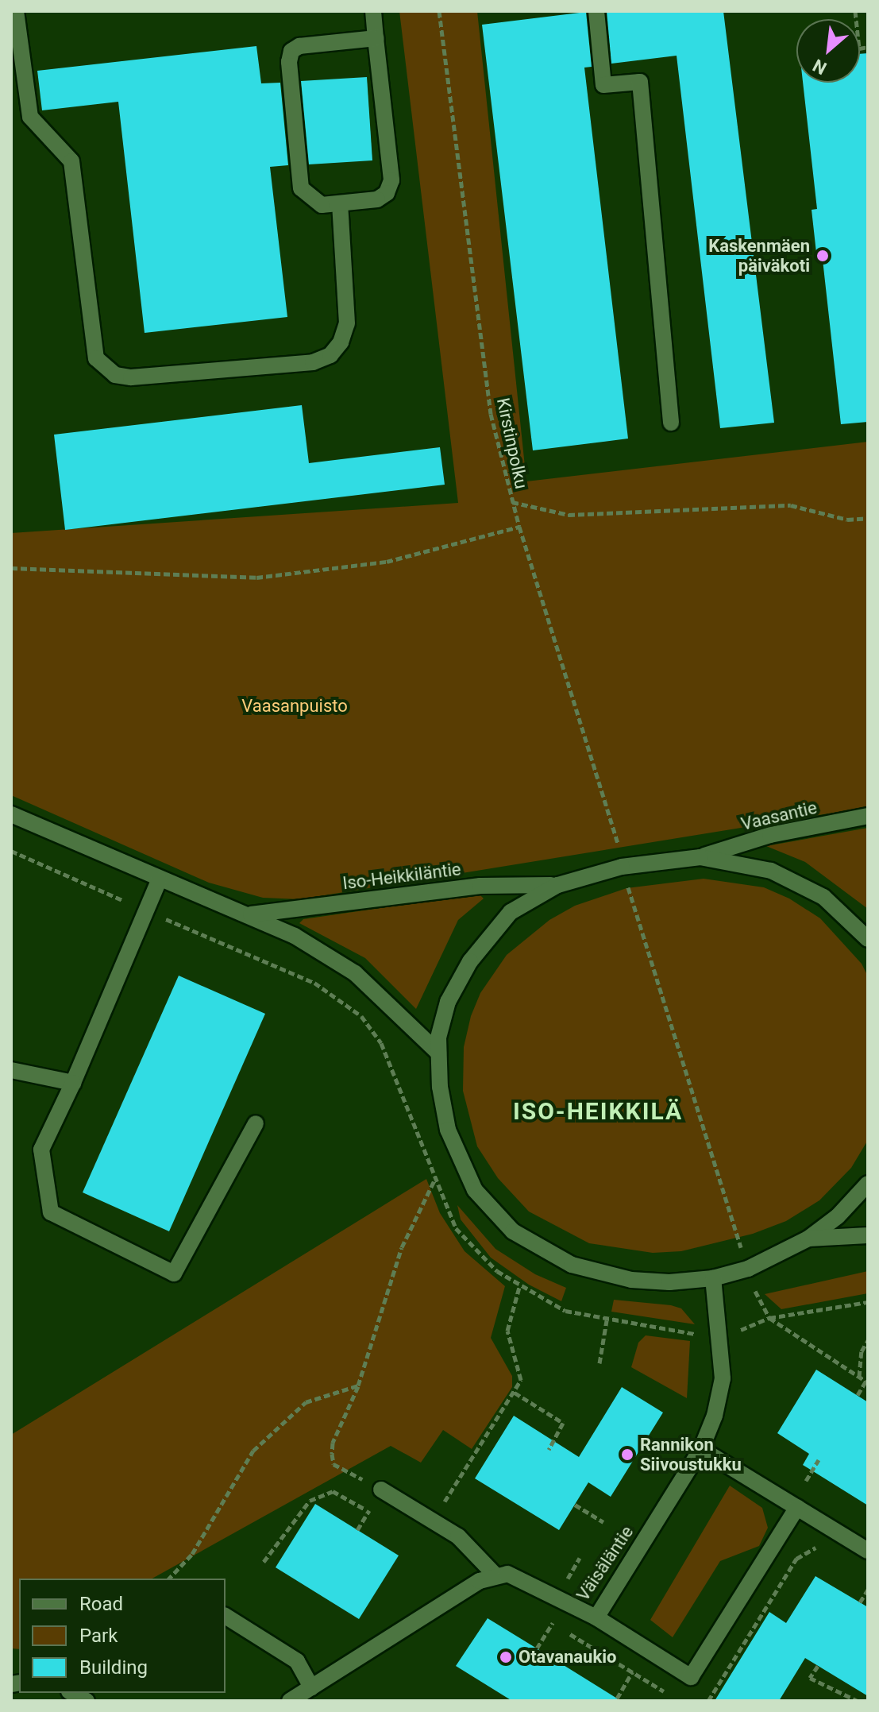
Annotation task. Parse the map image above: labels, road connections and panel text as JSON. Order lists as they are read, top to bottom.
{
  "streets": {
    "street": ["Vaasantie", "Iso-Heikkiläntie", "Väisäläntie"],
    "path": ["Kirstinpolku"]
  },
  "districts": ["ISO-HEIKKILÄ"],
  "parks": ["Vaasanpuisto"],
  "places": ["Kaskenmäen päiväkoti", "Rannikon Siivoustukku", "Otavanaukio"],
  "legend": ["Road", "Park", "Building"],
  "north": "bottom left"
}
